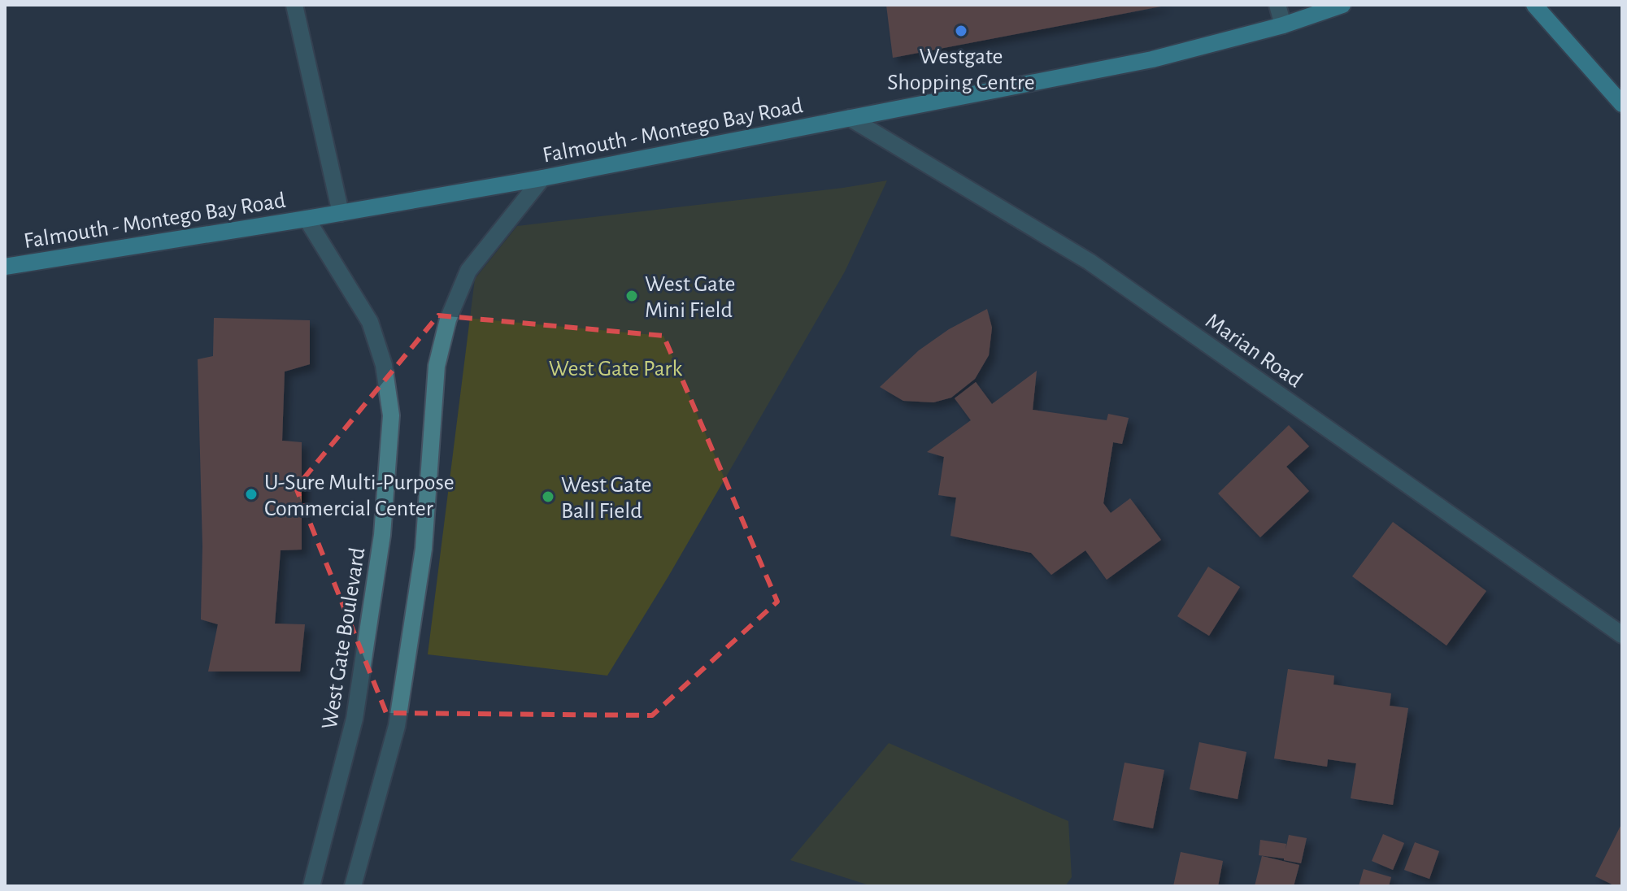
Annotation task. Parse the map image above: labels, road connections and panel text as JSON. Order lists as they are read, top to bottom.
{
  "streets": {
    "main road": ["Falmouth - Montego Bay Road"],
    "street": ["Marian Road", "West Gate Boulevard"]
  },
  "crossings": [
    ["Falmouth - Montego Bay Road", "Marian Road"],
    ["Falmouth - Montego Bay Road", "West Gate Boulevard"]
  ],
  "parks": ["West Gate Park"],
  "places": [
    "Westgate Shopping Centre",
    "West Gate Mini Field",
    "U-Sure Multi-Purpose Commercial Center",
    "West Gate Ball Field"
  ]
}
